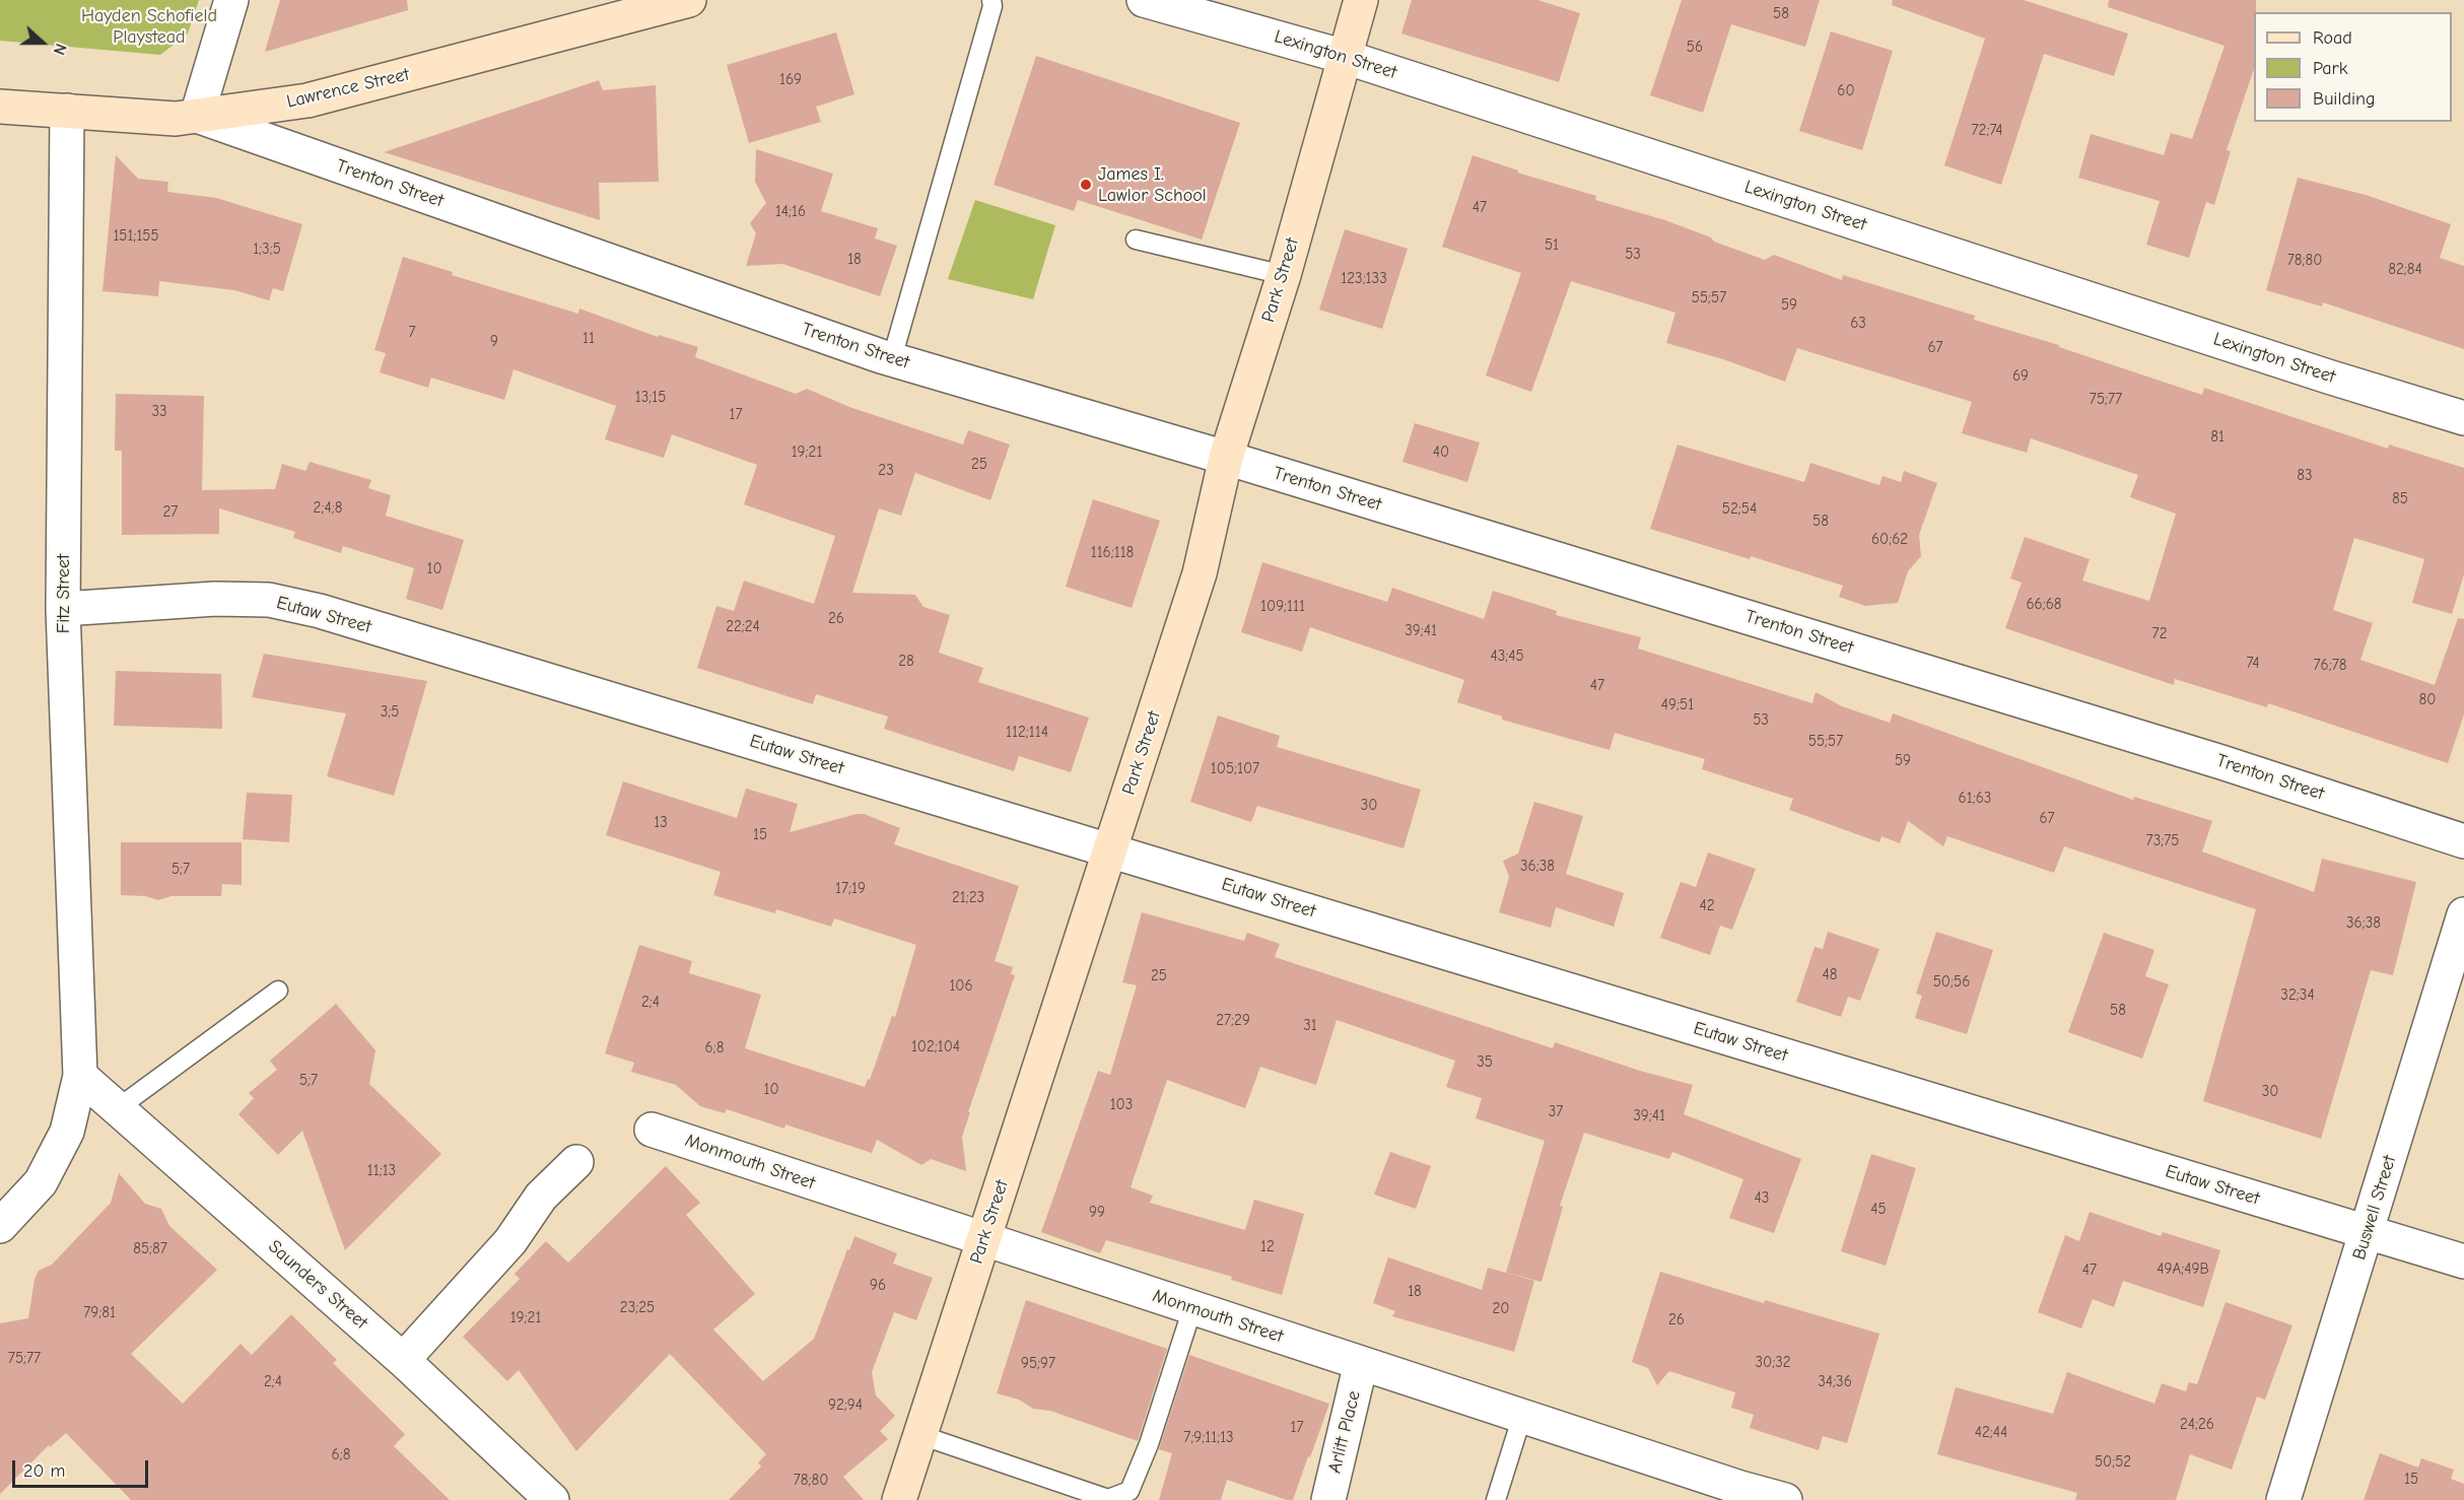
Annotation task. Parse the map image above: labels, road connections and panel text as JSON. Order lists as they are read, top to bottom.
{
  "streets": {
    "main road": ["Lawrence Street", "Park Street"],
    "street": [
      "Lexington Street",
      "Trenton Street",
      "Fitz Street",
      "Eutaw Street",
      "Monmouth Street",
      "Buswell Street",
      "Saunders Street",
      "Arlitt Place"
    ]
  },
  "crossings": [
    ["Lexington Street", "Park Street"],
    ["Lawrence Street", "Trenton Street"],
    ["Lawrence Street", "Fitz Street"],
    ["Trenton Street", "Park Street"],
    ["Park Street", "Eutaw Street"],
    ["Park Street", "Monmouth Street"],
    ["Fitz Street", "Eutaw Street"],
    ["Fitz Street", "Saunders Street"],
    ["Eutaw Street", "Buswell Street"],
    ["Monmouth Street", "Arlitt Place"]
  ],
  "parks": ["Hayden Schofield Playstead"],
  "places": ["James I. Lawlor School"],
  "house_numbers": [
    "58",
    "56",
    "169",
    "60",
    "72;74",
    "47",
    "14;16",
    "151;155",
    "51",
    "1;3;5",
    "53",
    "18",
    "78;80",
    "82;84",
    "123;133",
    "55;57",
    "59",
    "63",
    "7",
    "11",
    "9",
    "67",
    "69",
    "13;15",
    "75;77",
    "33",
    "17",
    "81",
    "19;21",
    "40",
    "25",
    "23",
    "83",
    "85",
    "2;4;8",
    "52;54",
    "27",
    "58",
    "60;62",
    "116;118",
    "10",
    "66;68",
    "109;111",
    "26",
    "22;24",
    "39;41",
    "72",
    "43;45",
    "28",
    "74",
    "76;78",
    "47",
    "80",
    "49;51",
    "3;5",
    "53",
    "112;114",
    "55;57",
    "59",
    "105;107",
    "61;63",
    "30",
    "67",
    "13",
    "15",
    "73;75",
    "36;38",
    "5;7",
    "17;19",
    "21;23",
    "42",
    "36;38",
    "48",
    "25",
    "50;56",
    "106",
    "32;34",
    "2;4",
    "58",
    "27;29",
    "31",
    "102;104",
    "6;8",
    "35",
    "5;7",
    "10",
    "30",
    "103",
    "37",
    "39;41",
    "11;13",
    "43",
    "45",
    "99",
    "12",
    "85;87",
    "49A;49B",
    "47",
    "96",
    "18",
    "23;25",
    "20",
    "79;81",
    "19;21",
    "26",
    "75;77",
    "30;32",
    "95;97",
    "2;4",
    "34;36",
    "92;94",
    "24;26",
    "17",
    "42;44",
    "7;9;11;13",
    "6;8",
    "50;52",
    "15",
    "78;80"
  ],
  "legend": ["Road", "Park", "Building"],
  "scale_bar": "20 m",
  "north": "right"
}
